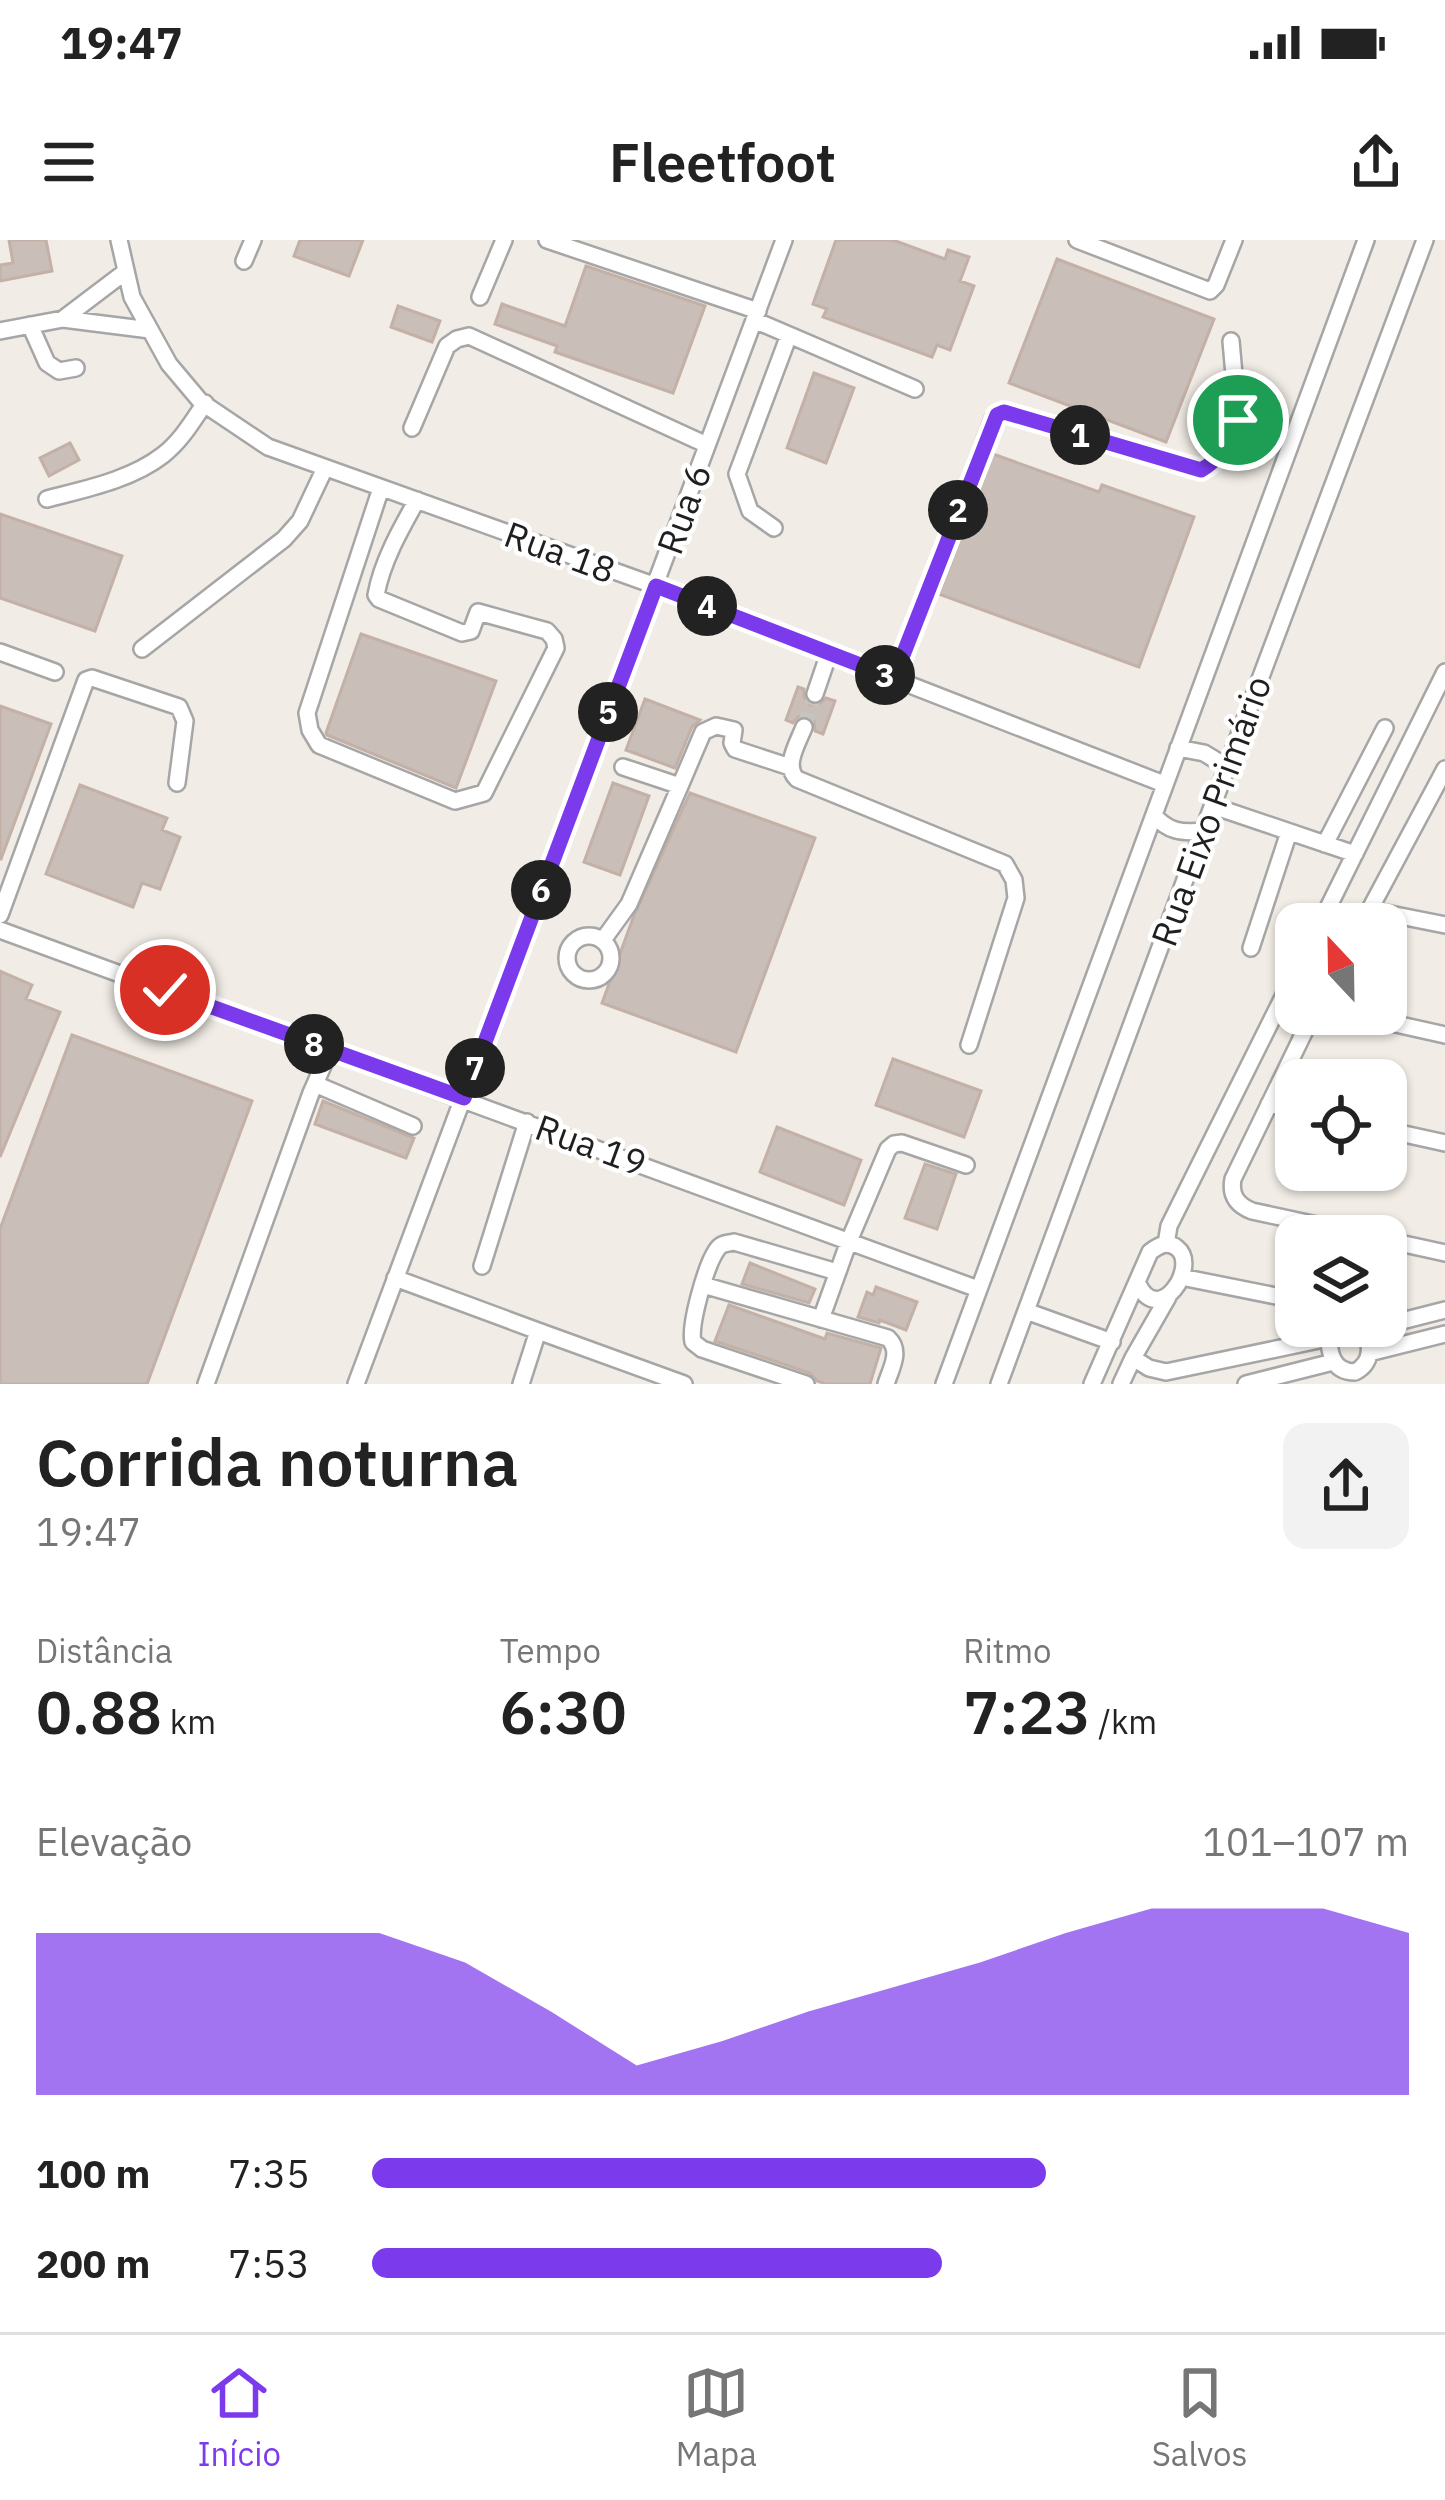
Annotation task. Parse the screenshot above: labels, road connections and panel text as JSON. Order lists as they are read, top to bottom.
{
  "streets": {
    "street": [
      "Rua 6",
      "Rua 18",
      "Rua Eixo Primário",
      "Rua 19"
    ]
  },
  "crossings": [
    ["Rua 6", "Rua 18"],
    ["Rua 6", "Rua 19"],
    ["Rua 18", "Rua Eixo Primário"],
    ["Rua Eixo Primário", "Rua 19"]
  ],
  "north": "top",
  "page": {
    "status": "19:47",
    "header": "Fleetfoot",
    "pins": [
      "1",
      "2",
      "4",
      "3",
      "5",
      "6",
      "8",
      "7"
    ],
    "heading": ["Corrida noturna", "19:47"],
    "stats": [
      ["Distância", "0.88 km"],
      ["Tempo", "6:30"],
      ["Ritmo", "7:23 /km"]
    ],
    "chart": ["Elevação", "101–107 m"],
    "list": [
      {
        "name": "100 m",
        "note": "7:35"
      },
      {
        "name": "200 m",
        "note": "7:53"
      }
    ],
    "tabs": ["Início", "Mapa", "Salvos"]
  }
}
